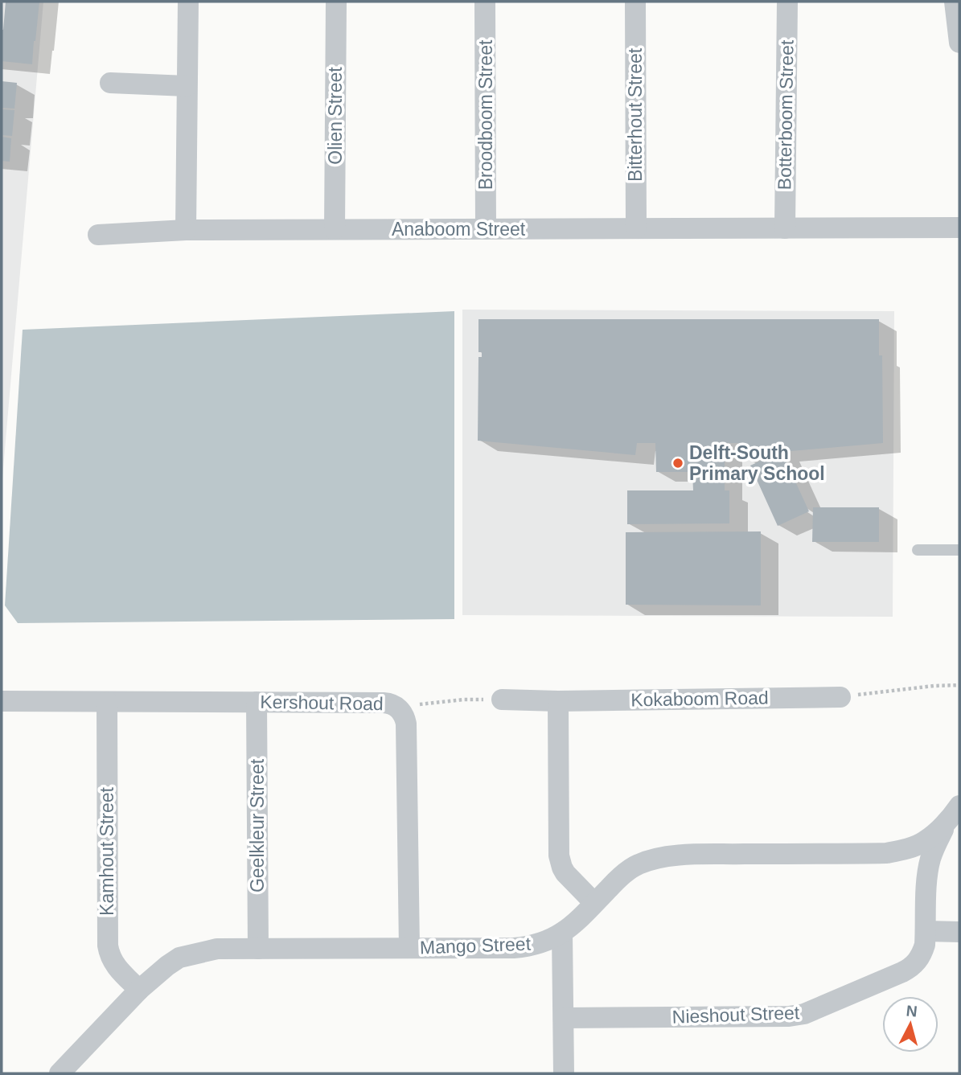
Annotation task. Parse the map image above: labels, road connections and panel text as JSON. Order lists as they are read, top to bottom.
{
  "streets": {
    "street": [
      "Broodboom Street",
      "Bitterhout Street",
      "Botterboom Street",
      "Olien Street",
      "Anaboom Street",
      "Kokaboom Road",
      "Kershout Road",
      "Geelkleur Street",
      "Kamhout Street",
      "Mango Street",
      "Nieshout Street"
    ]
  },
  "crossings": [
    ["Broodboom Street", "Anaboom Street"],
    ["Bitterhout Street", "Anaboom Street"],
    ["Botterboom Street", "Anaboom Street"],
    ["Olien Street", "Anaboom Street"],
    ["Kershout Road", "Geelkleur Street"],
    ["Kershout Road", "Kamhout Street"],
    ["Kershout Road", "Mango Street"],
    ["Geelkleur Street", "Mango Street"],
    ["Kamhout Street", "Mango Street"],
    ["Mango Street", "Nieshout Street"]
  ],
  "places": ["Delft-South Primary School"],
  "north": "top"
}
